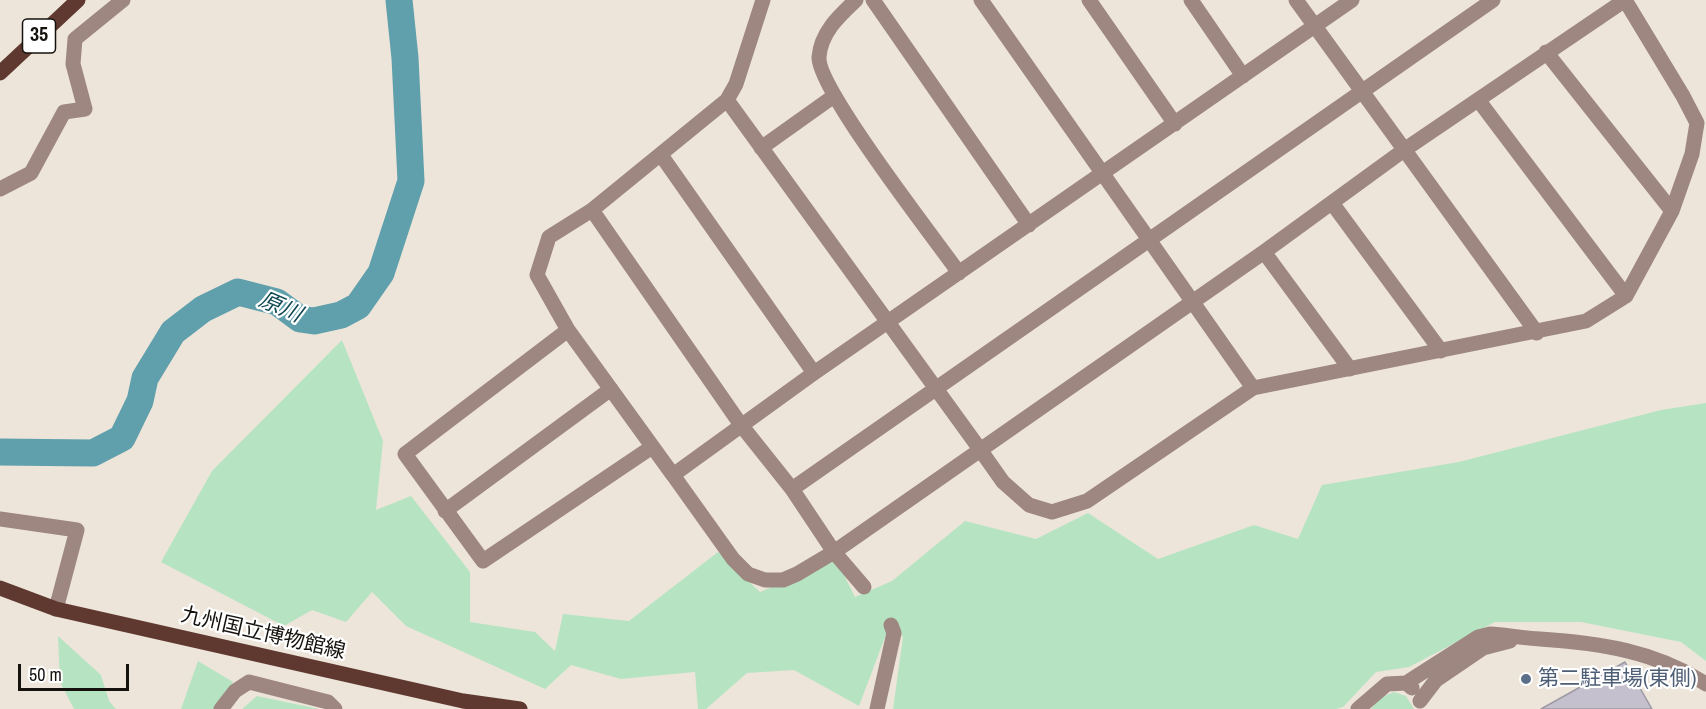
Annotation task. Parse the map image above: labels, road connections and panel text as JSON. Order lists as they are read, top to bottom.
{
  "streets": {
    "main road": ["35", "九州国立博物館線"]
  },
  "water": ["原川"],
  "places": ["第二駐車場(東側)"],
  "scale_bar": "50 m"
}
